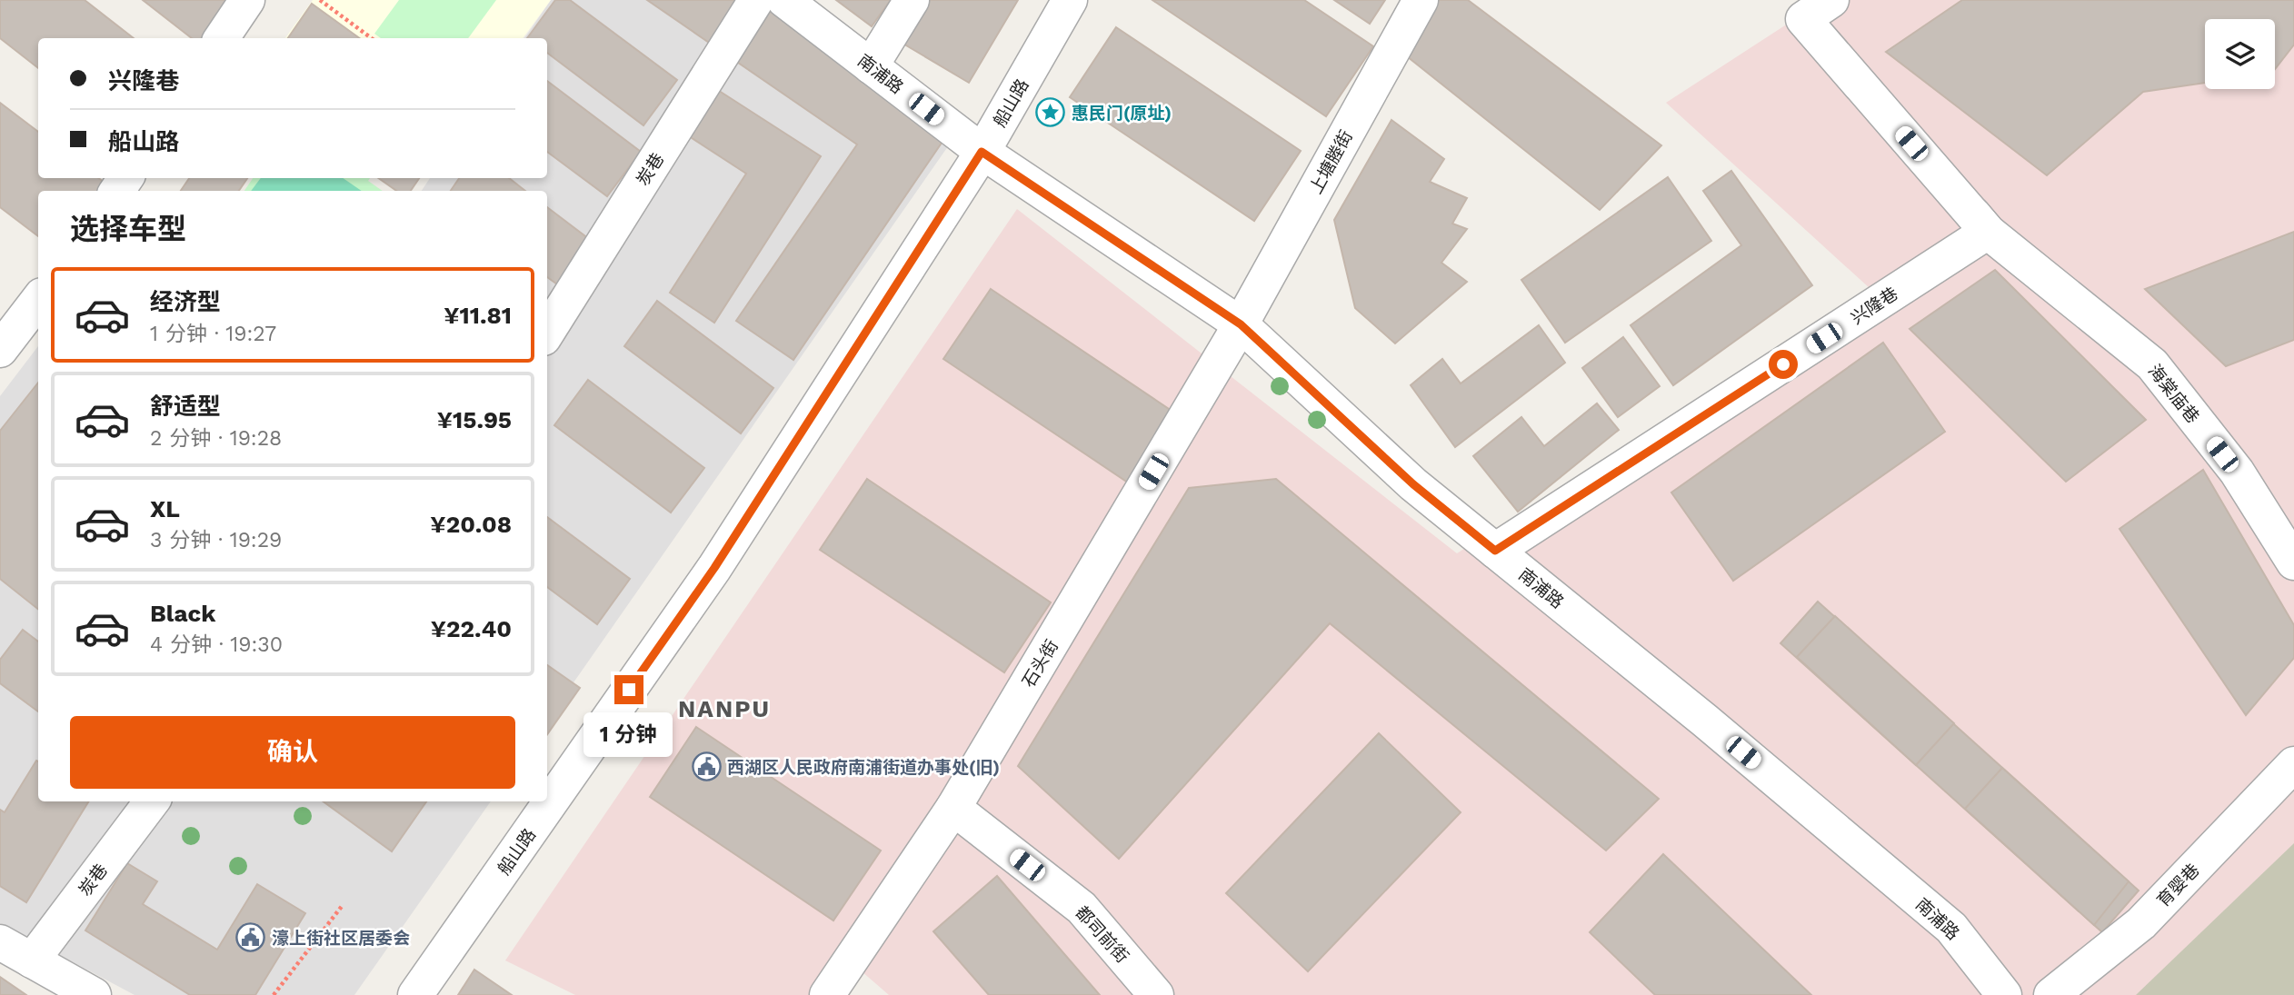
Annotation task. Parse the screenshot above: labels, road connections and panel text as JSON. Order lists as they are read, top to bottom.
{
  "streets": {
    "street": [
      "南浦路",
      "船山路",
      "上塘塍街",
      "炭巷",
      "兴隆巷",
      "海棠庙巷",
      "石头街",
      "育婴巷",
      "都司前街"
    ]
  },
  "crossings": [
    ["南浦路", "船山路"],
    ["南浦路", "上塘塍街"],
    ["南浦路", "兴隆巷"],
    ["南浦路", "石头街"],
    ["上塘塍街", "石头街"],
    ["兴隆巷", "海棠庙巷"],
    ["石头街", "都司前街"]
  ],
  "districts": ["NANPU"],
  "places": {
    "place": ["惠民门(原址)"],
    "public building": ["西湖区人民政府南浦街道办事处(旧)", "濠上街社区居委会"]
  },
  "page": {
    "banner": ["兴隆巷", "船山路"],
    "heading": "选择车型",
    "list": [
      {
        "name": "经济型",
        "note": "1 分钟 · 19:27",
        "value": "¥11.81"
      },
      {
        "name": "舒适型",
        "note": "2 分钟 · 19:28",
        "value": "¥15.95"
      },
      {
        "name": "XL",
        "note": "3 分钟 · 19:29",
        "value": "¥20.08"
      },
      {
        "name": "Black",
        "note": "4 分钟 · 19:30",
        "value": "¥22.40"
      }
    ],
    "buttons": "确认",
    "bubble": "1 分钟"
  }
}
